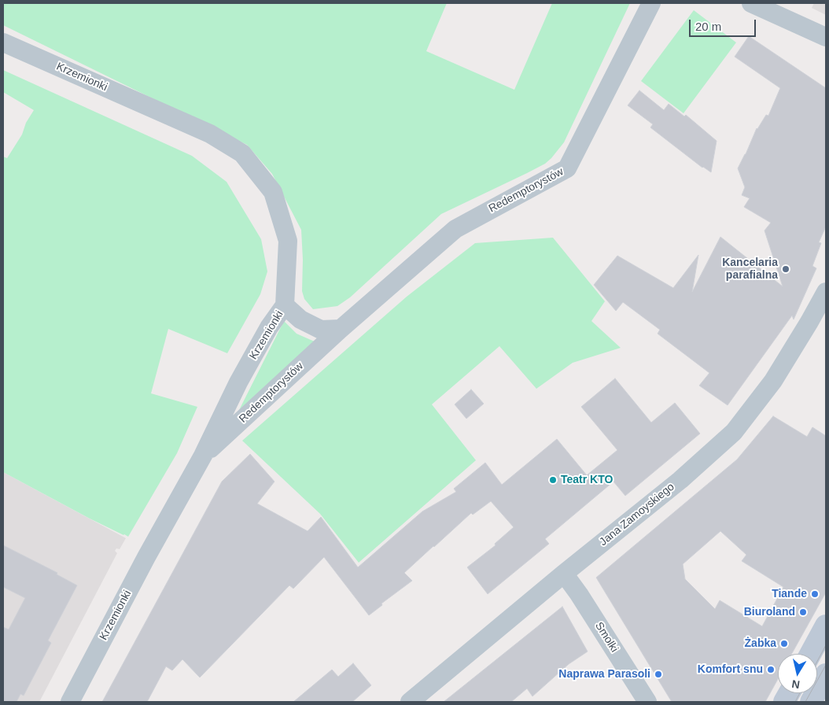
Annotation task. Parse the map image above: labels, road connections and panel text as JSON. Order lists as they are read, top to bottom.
{
  "streets": {
    "street": [
      "Krzemionki",
      "Redemptorystów",
      "Jana Zamoyskiego",
      "Smolki"
    ]
  },
  "crossings": [
    ["Krzemionki", "Redemptorystów"],
    ["Jana Zamoyskiego", "Smolki"]
  ],
  "places": [
    "Kancelaria parafialna",
    "Teatr KTO",
    "Tiande",
    "Biuroland",
    "Żabka",
    "Komfort snu",
    "Naprawa Parasoli"
  ],
  "scale_bar": "20 m",
  "north": "bottom"
}
